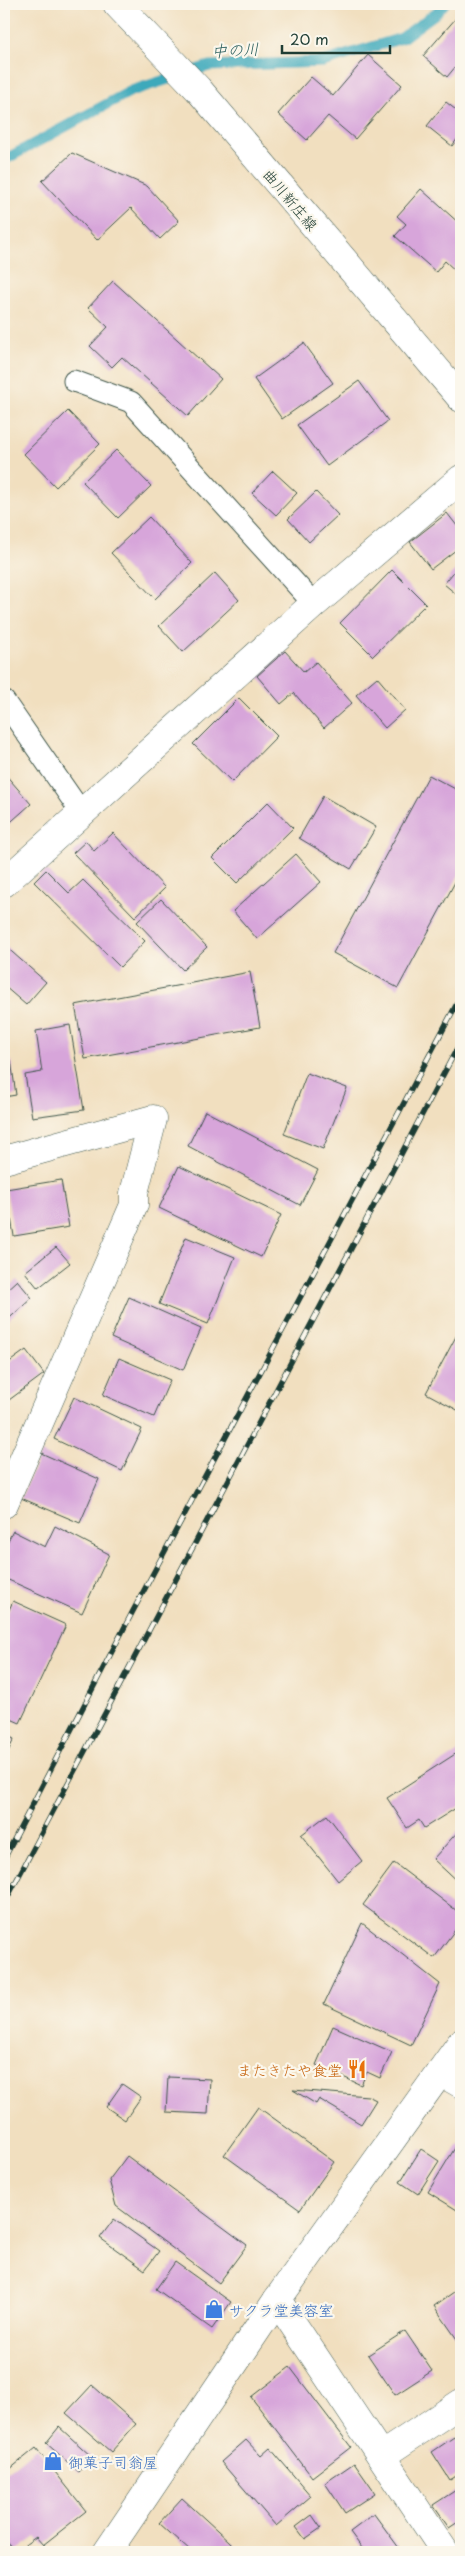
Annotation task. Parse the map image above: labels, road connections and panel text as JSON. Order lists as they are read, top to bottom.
{
  "streets": {
    "street": ["曲川新庄線"]
  },
  "water": ["中の川"],
  "places": {
    "restaurant": ["またきたや食堂"],
    "shop": ["サクラ堂美容室", "御菓子司翁屋"]
  },
  "scale_bar": "20 m"
}
